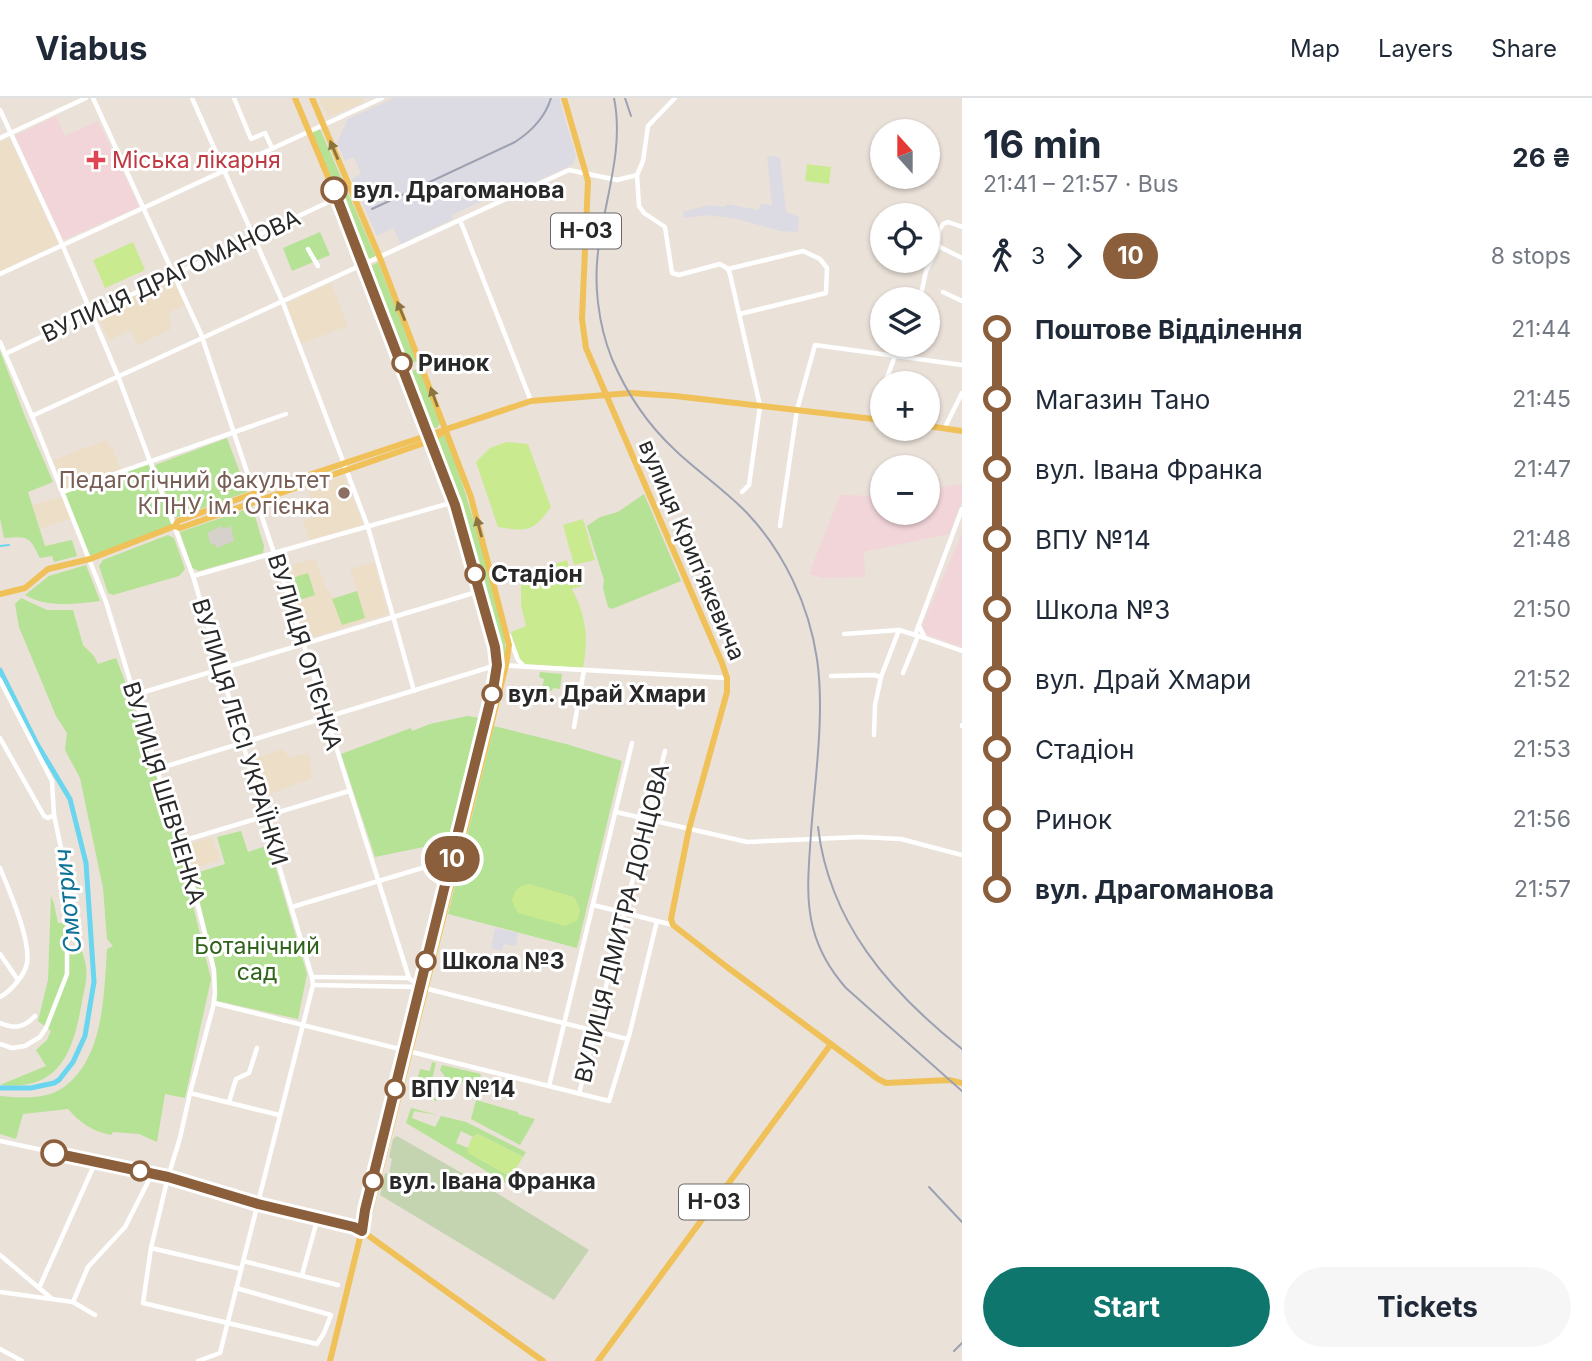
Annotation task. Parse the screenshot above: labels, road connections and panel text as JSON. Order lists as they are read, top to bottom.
{
  "streets": {
    "main road": ["Н-03", "вулиця Крипʼякевича"],
    "street": [
      "ВУЛИЦЯ ДРАГОМАНОВА",
      "ВУЛИЦЯ ОГІЄНКА",
      "ВУЛИЦЯ ЛЕСІ УКРАЇНКИ",
      "ВУЛИЦЯ ШЕВЧЕНКА",
      "ВУЛИЦЯ ДМИТРА ДОНЦОВА"
    ]
  },
  "crossings": [
    ["Н-03", "вулиця Крипʼякевича"],
    ["ВУЛИЦЯ ДРАГОМАНОВА", "ВУЛИЦЯ ОГІЄНКА"],
    ["ВУЛИЦЯ ДРАГОМАНОВА", "ВУЛИЦЯ ЛЕСІ УКРАЇНКИ"],
    ["ВУЛИЦЯ ДРАГОМАНОВА", "ВУЛИЦЯ ШЕВЧЕНКА"],
    ["ВУЛИЦЯ ЛЕСІ УКРАЇНКИ", "ВУЛИЦЯ ШЕВЧЕНКА"]
  ],
  "water": ["Смотрич"],
  "parks": ["Ботанічний сад"],
  "places": {
    "health": ["Міська лікарня"],
    "other": [
      "вул. Драгоманова",
      "Ринок",
      "Педагогічний факультет КПНУ ім. Огієнка",
      "Стадіон",
      "вул. Драй Хмари",
      "Школа №3",
      "ВПУ №14",
      "вул. Івана Франка"
    ]
  },
  "lines": ["bus line 10"],
  "north": "top",
  "page": {
    "header": "Viabus",
    "nav": ["Map", "Layers", "Share"],
    "on_map": "10",
    "heading": ["16 min", "21:41 – 21:57 · Bus", "26 ₴"],
    "map_buttons": ["+", "−"],
    "legs": ["3", "10", "8 stops"],
    "list": [
      {
        "name": "Поштове Відділення",
        "value": "21:44"
      },
      {
        "name": "Магазин Тано",
        "value": "21:45"
      },
      {
        "name": "вул. Івана Франка",
        "value": "21:47"
      },
      {
        "name": "ВПУ №14",
        "value": "21:48"
      },
      {
        "name": "Школа №3",
        "value": "21:50"
      },
      {
        "name": "вул. Драй Хмари",
        "value": "21:52"
      },
      {
        "name": "Стадіон",
        "value": "21:53"
      },
      {
        "name": "Ринок",
        "value": "21:56"
      },
      {
        "name": "вул. Драгоманова",
        "value": "21:57"
      }
    ],
    "buttons": ["Start", "Tickets"]
  }
}
